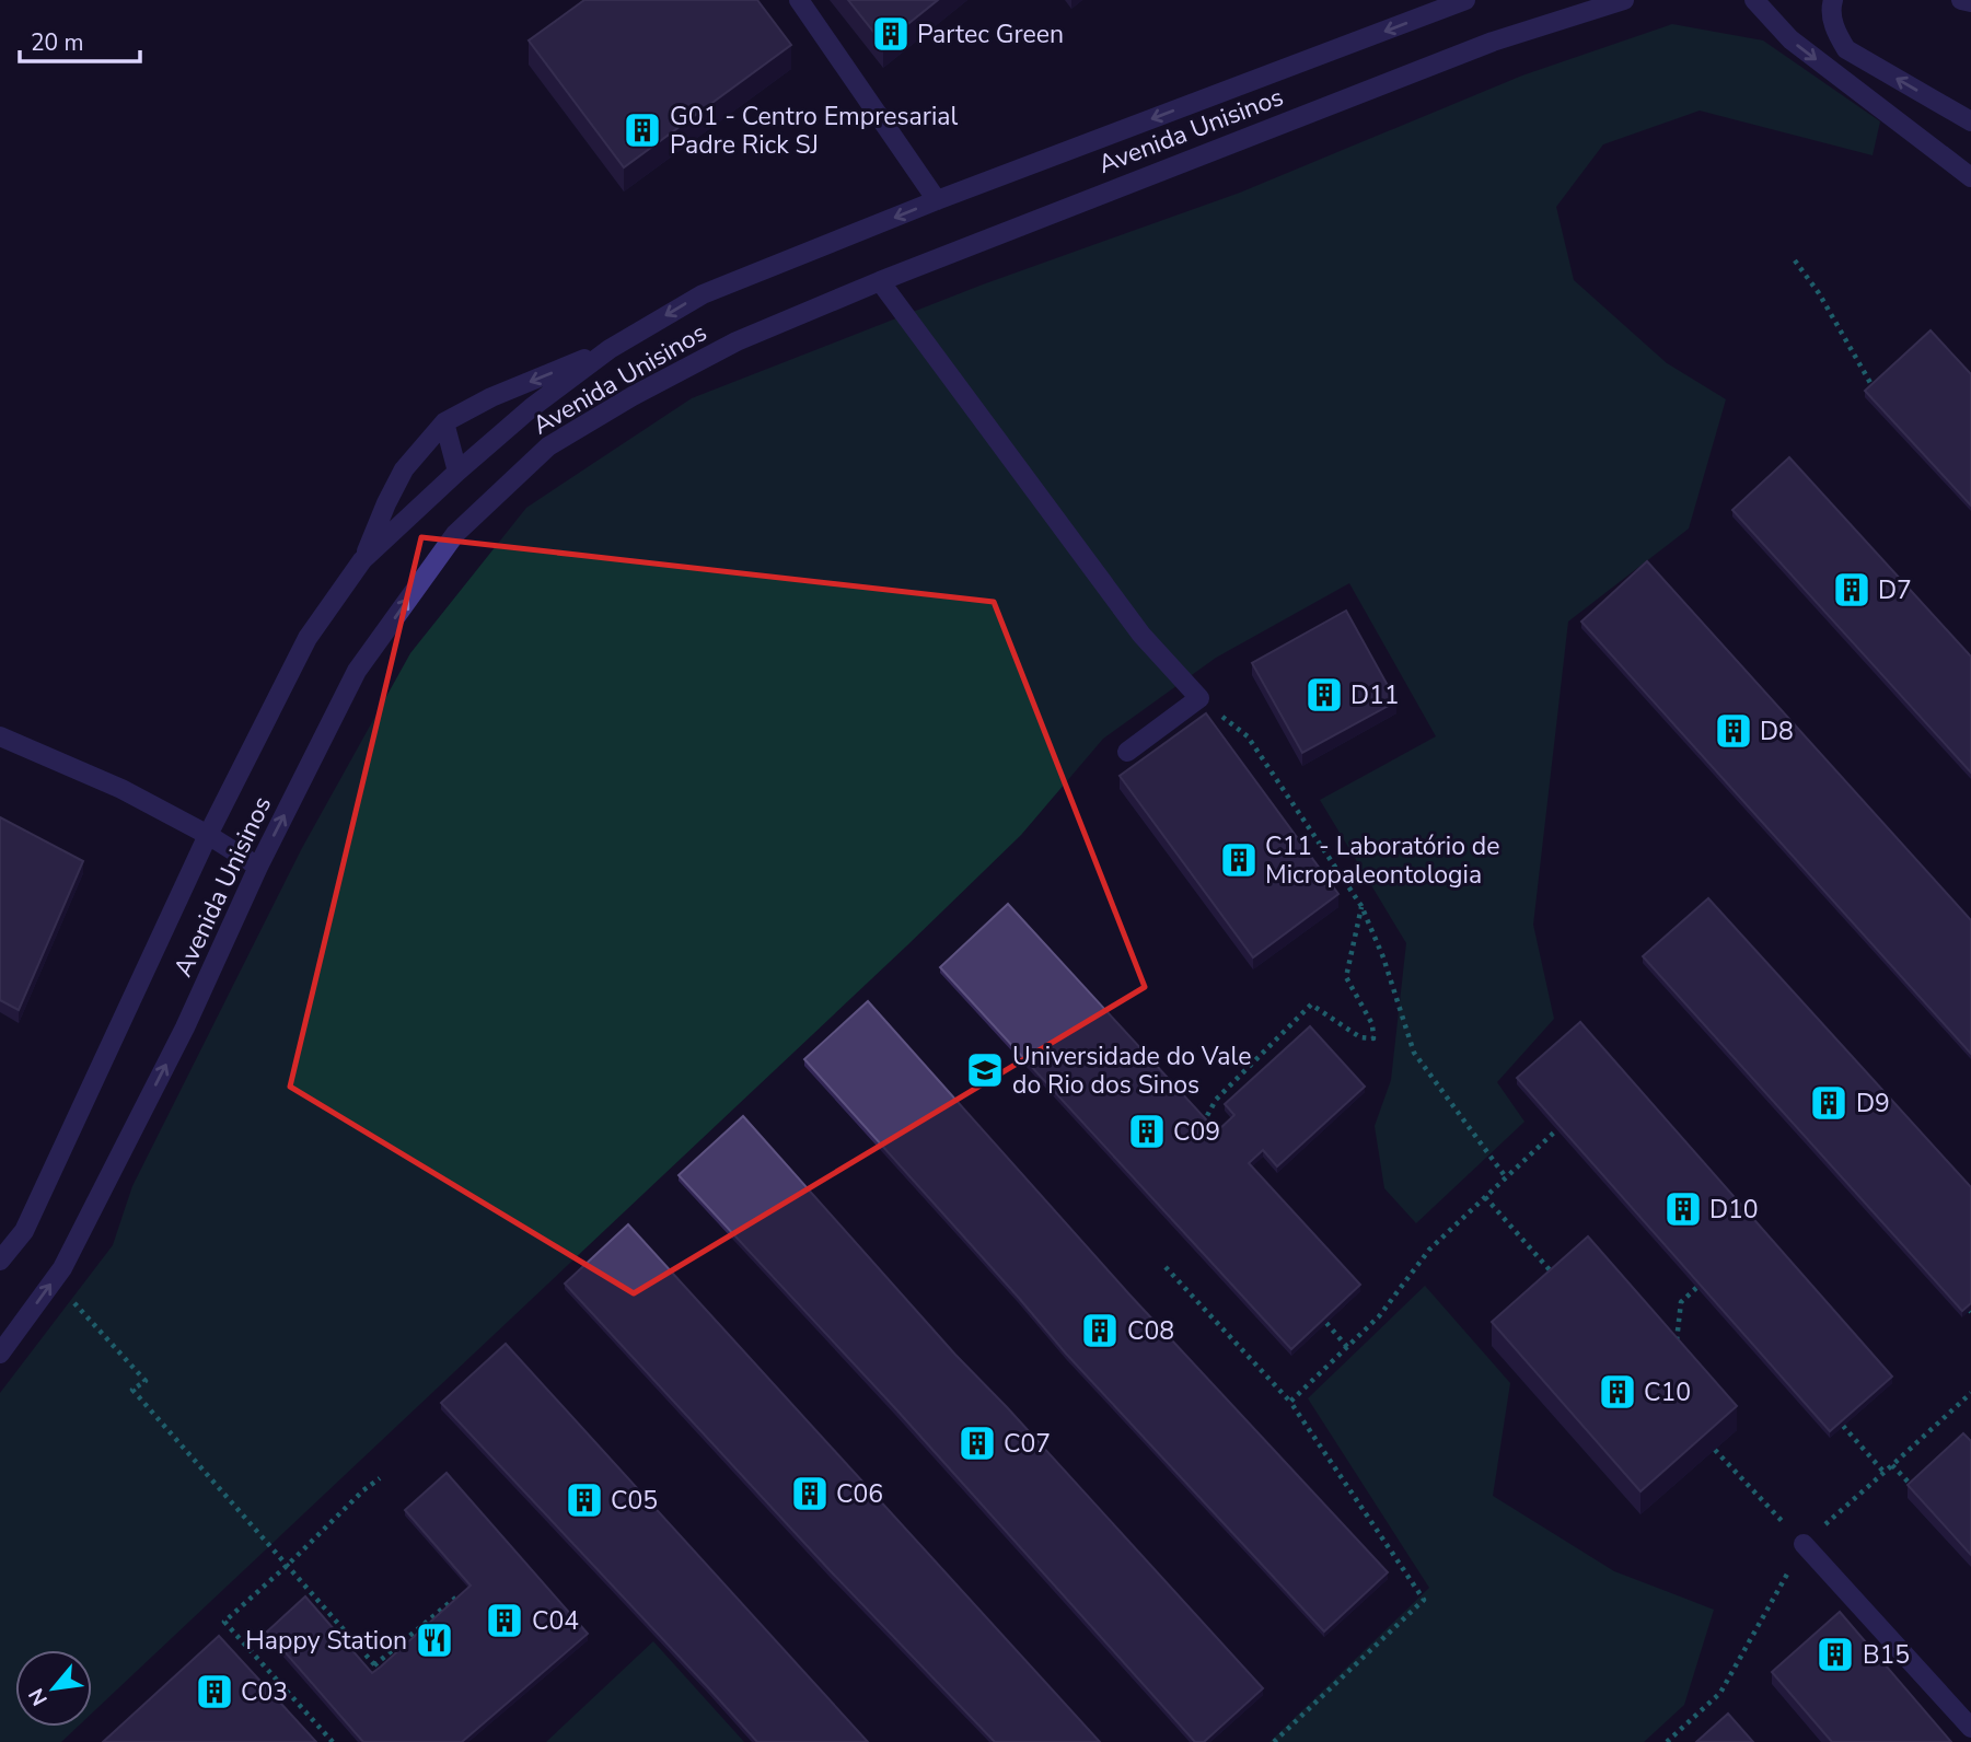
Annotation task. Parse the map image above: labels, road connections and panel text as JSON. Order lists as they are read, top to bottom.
{
  "streets": {
    "lane": ["Avenida Unisinos"]
  },
  "places": {
    "building": [
      "Partec Green",
      "G01 - Centro Empresarial Padre Rick SJ",
      "D7",
      "D11",
      "D8",
      "C11 - Laboratório de Micropaleontologia",
      "D9",
      "C09",
      "D10",
      "C08",
      "C10",
      "C07",
      "C06",
      "C05",
      "C04",
      "B15",
      "C03"
    ],
    "school or university": ["Universidade do Vale do Rio dos Sinos"],
    "restaurant": ["Happy Station"]
  },
  "scale_bar": "20 m",
  "north": "bottom left"
}
